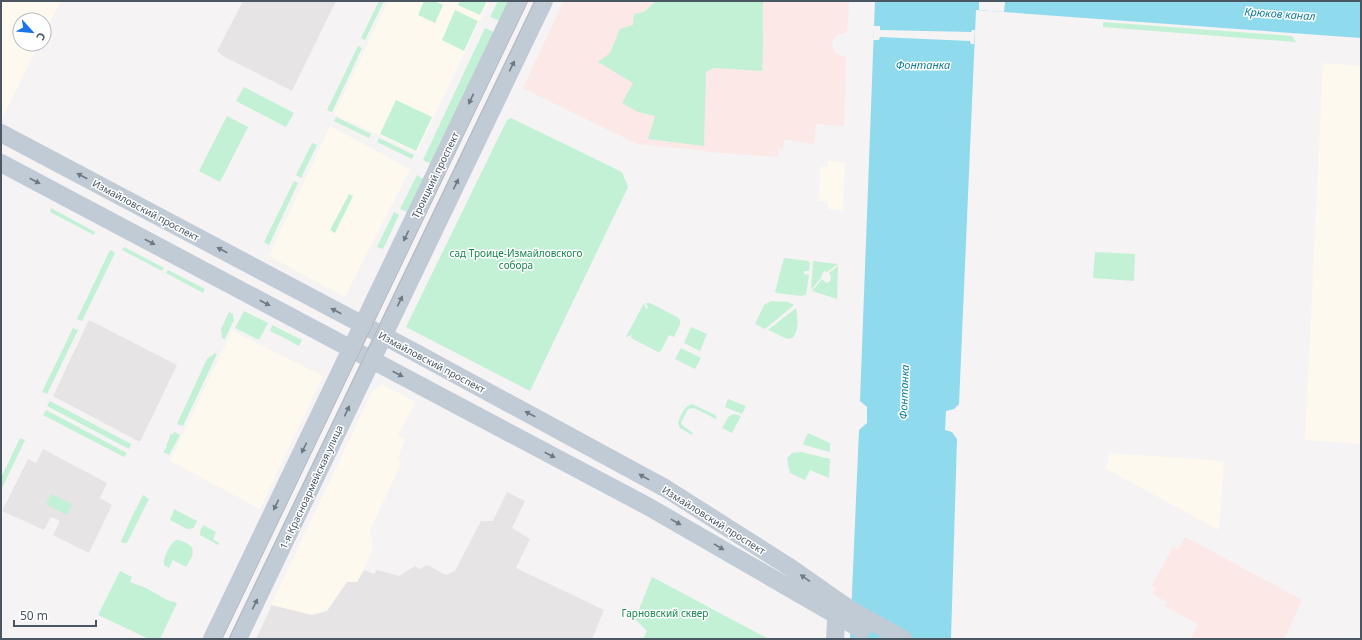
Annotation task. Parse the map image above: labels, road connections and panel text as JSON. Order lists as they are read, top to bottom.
{
  "streets": {
    "main road": ["Троицкий проспект", "Измайловский проспект", "1-я Красноармейская улица"]
  },
  "crossings": [
    ["Троицкий проспект", "Измайловский проспект"],
    ["Измайловский проспект", "1-я Красноармейская улица"]
  ],
  "water": ["Крюков канал", "Фонтанка"],
  "parks": ["сад Троице-Измайловского собора", "Гарновский сквер"],
  "scale_bar": "50 m",
  "north": "bottom right"
}
